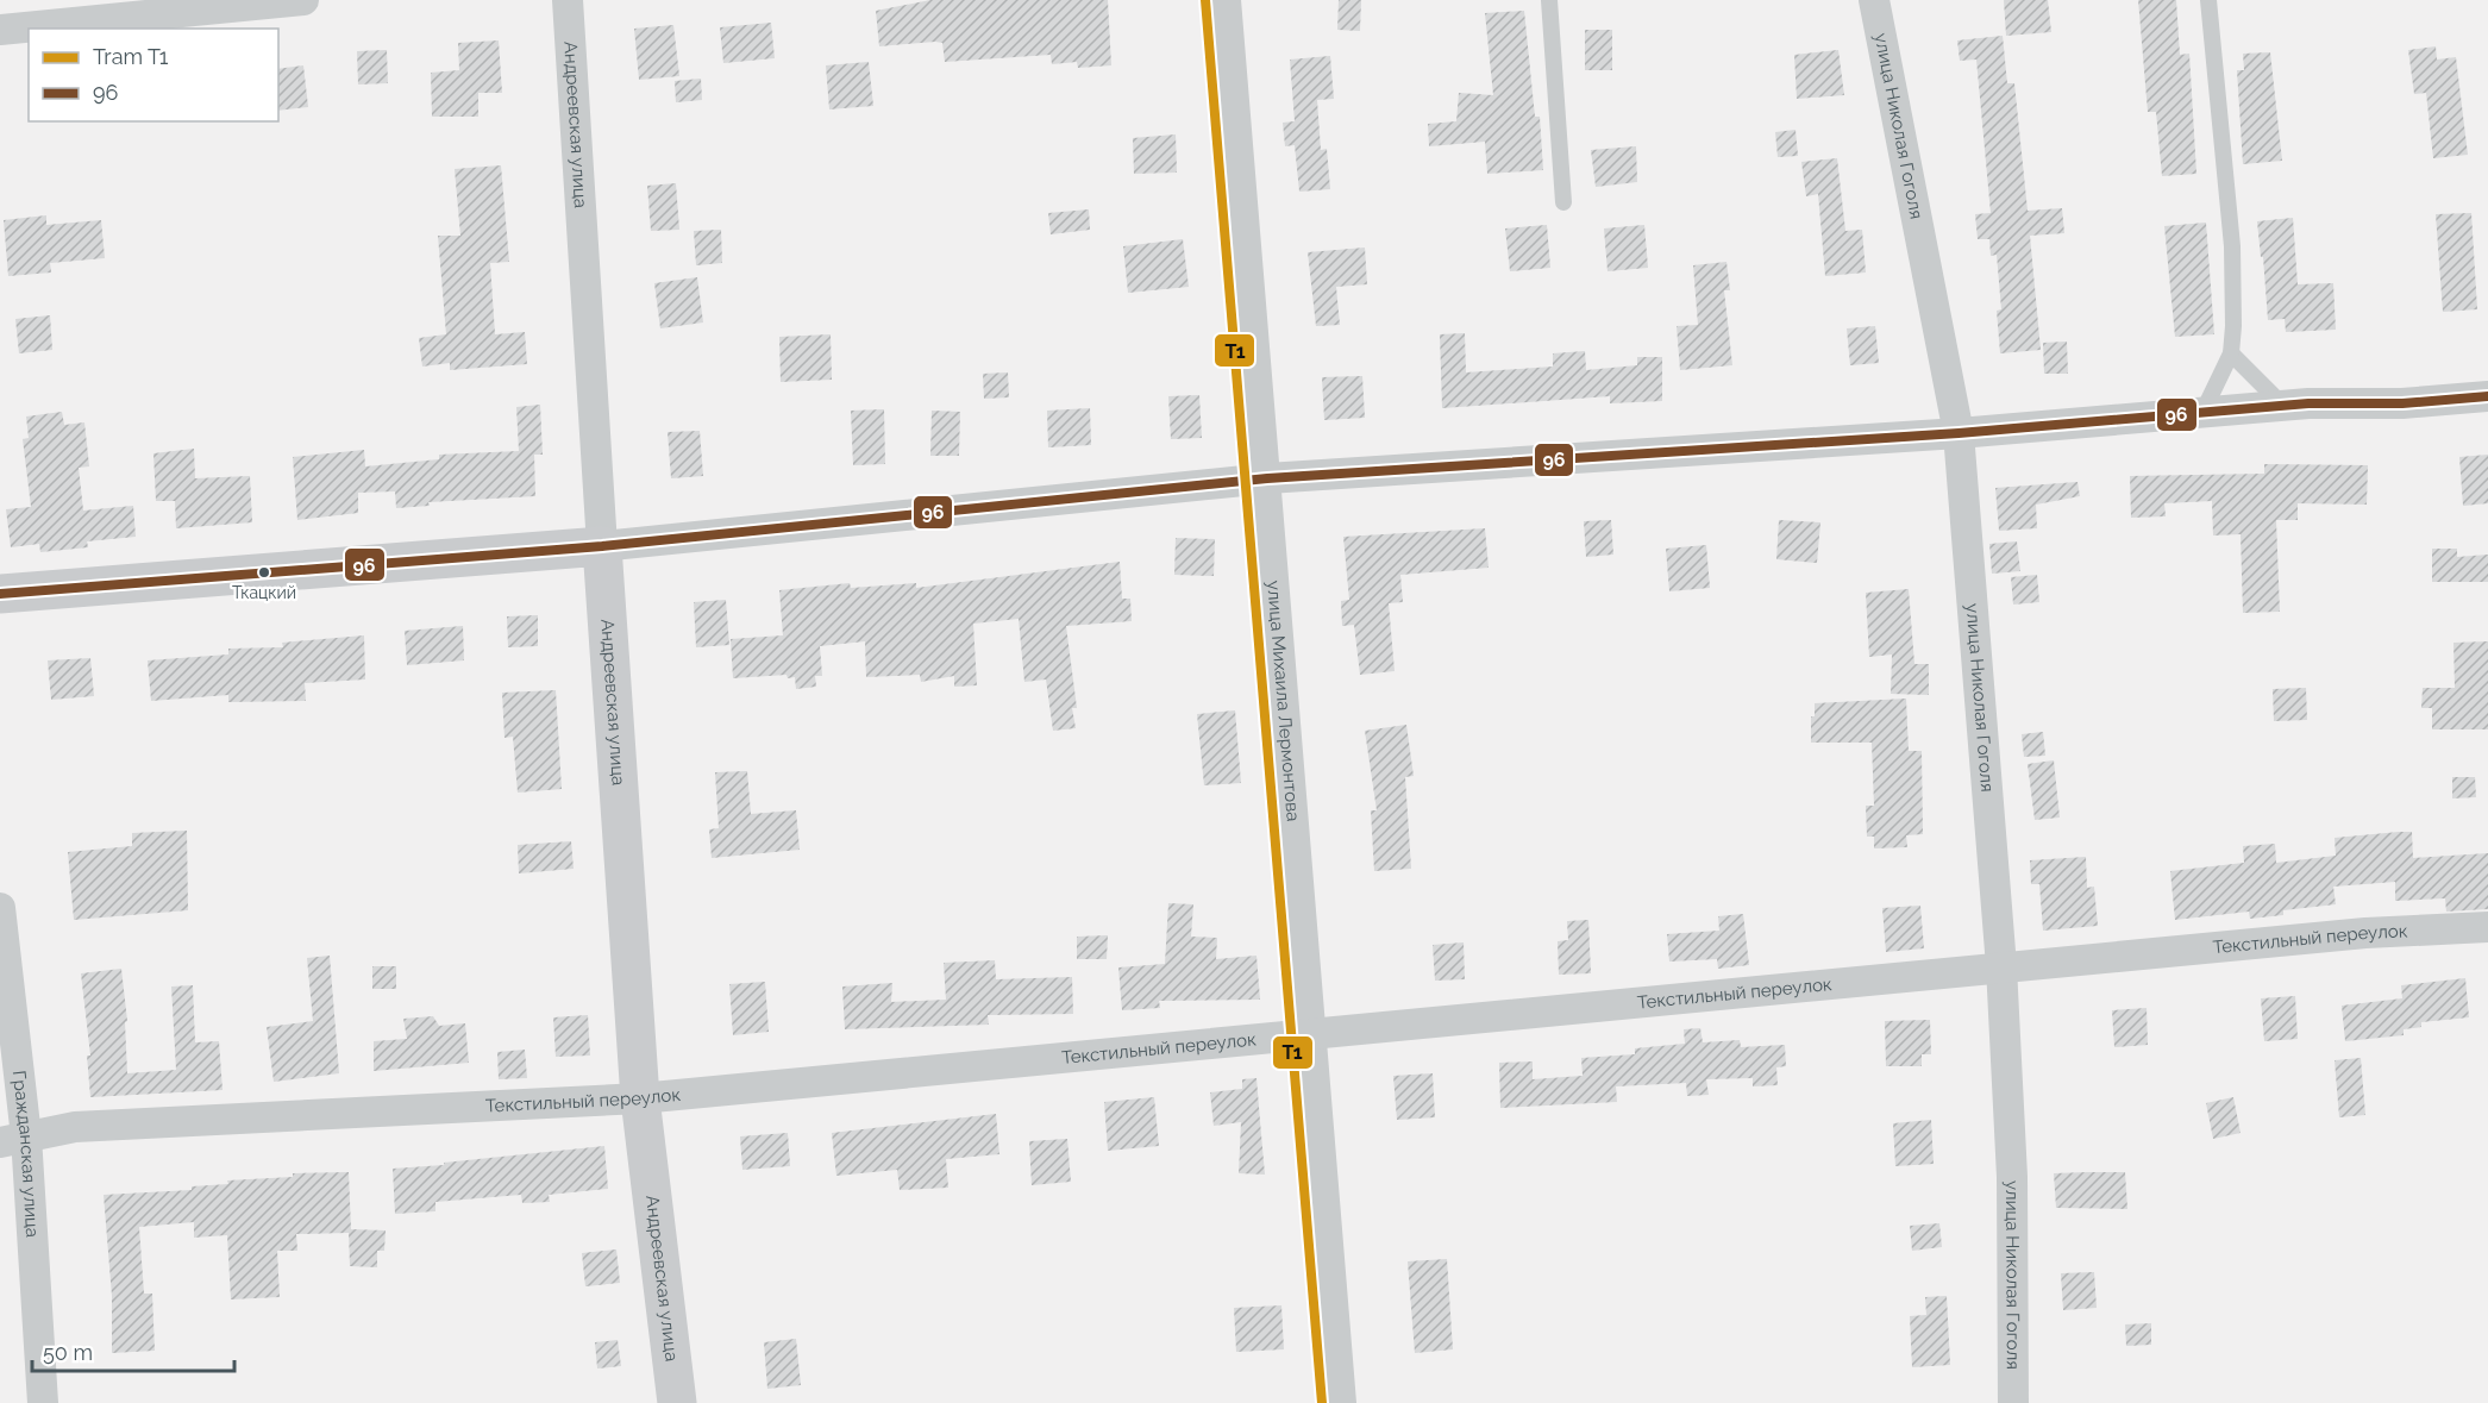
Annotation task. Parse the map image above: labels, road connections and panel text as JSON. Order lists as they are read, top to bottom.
{
  "streets": {
    "street": [
      "Андреевская улица",
      "улица Николая Гоголя",
      "улица Михаила Лермонтова",
      "Текстильный переулок",
      "Гражданская улица"
    ]
  },
  "crossings": [
    ["Андреевская улица", "Текстильный переулок"],
    ["улица Николая Гоголя", "Текстильный переулок"],
    ["улица Михаила Лермонтова", "Текстильный переулок"],
    ["Текстильный переулок", "Гражданская улица"]
  ],
  "places": ["Ткацкий"],
  "lines": ["tram line T1", "transit line 96"],
  "legend": ["Tram T1", "96"],
  "scale_bar": "50 m"
}
